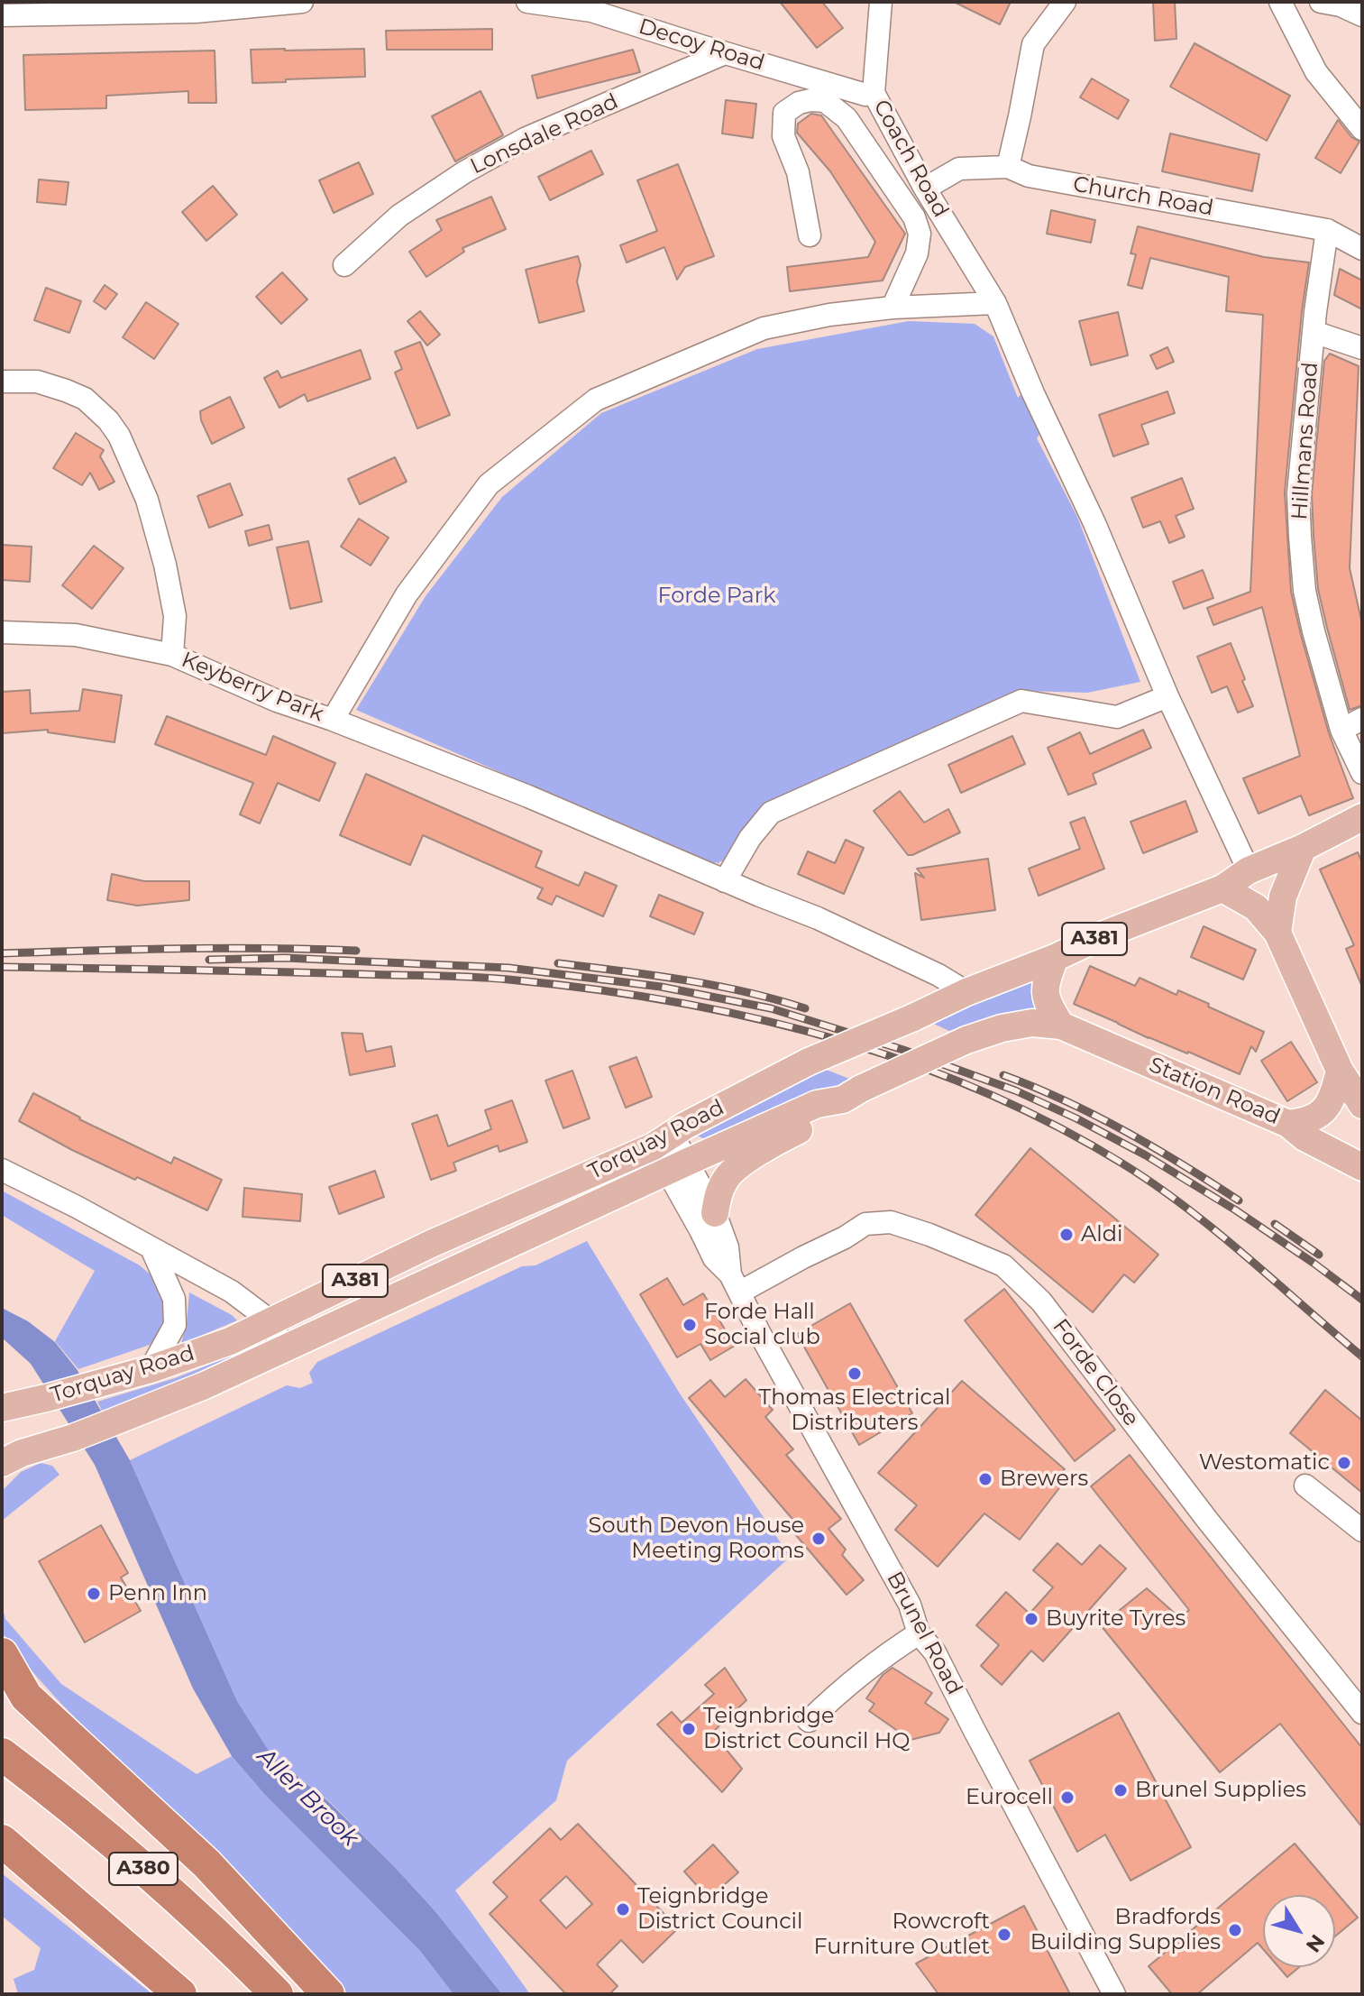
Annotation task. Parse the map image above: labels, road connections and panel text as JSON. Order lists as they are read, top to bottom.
{
  "streets": {
    "highway": ["A380"],
    "main road": ["A381", "Station Road", "Torquay Road"],
    "street": [
      "Decoy Road",
      "Lonsdale Road",
      "Coach Road",
      "Church Road",
      "Hillmans Road",
      "Keyberry Park",
      "Forde Close",
      "Brunel Road"
    ]
  },
  "crossings": [
    ["Decoy Road", "Lonsdale Road"],
    ["Decoy Road", "Coach Road"],
    ["Coach Road", "Church Road"],
    ["Church Road", "Hillmans Road"],
    ["A381", "Station Road"],
    ["A381", "Torquay Road"],
    ["A381", "Brunel Road"],
    ["Station Road", "Torquay Road"],
    ["Torquay Road", "Brunel Road"],
    ["Forde Close", "Brunel Road"]
  ],
  "water": ["Aller Brook"],
  "parks": ["Forde Park"],
  "places": [
    "Aldi",
    "Forde Hall Social club",
    "Thomas Electrical Distributers",
    "Westomatic",
    "Brewers",
    "South Devon House Meeting Rooms",
    "Penn Inn",
    "Buyrite Tyres",
    "Teignbridge District Council HQ",
    "Brunel Supplies",
    "Eurocell",
    "Teignbridge District Council",
    "Bradfords Building Supplies",
    "Rowcroft Furniture Outlet"
  ],
  "north": "bottom right"
}
